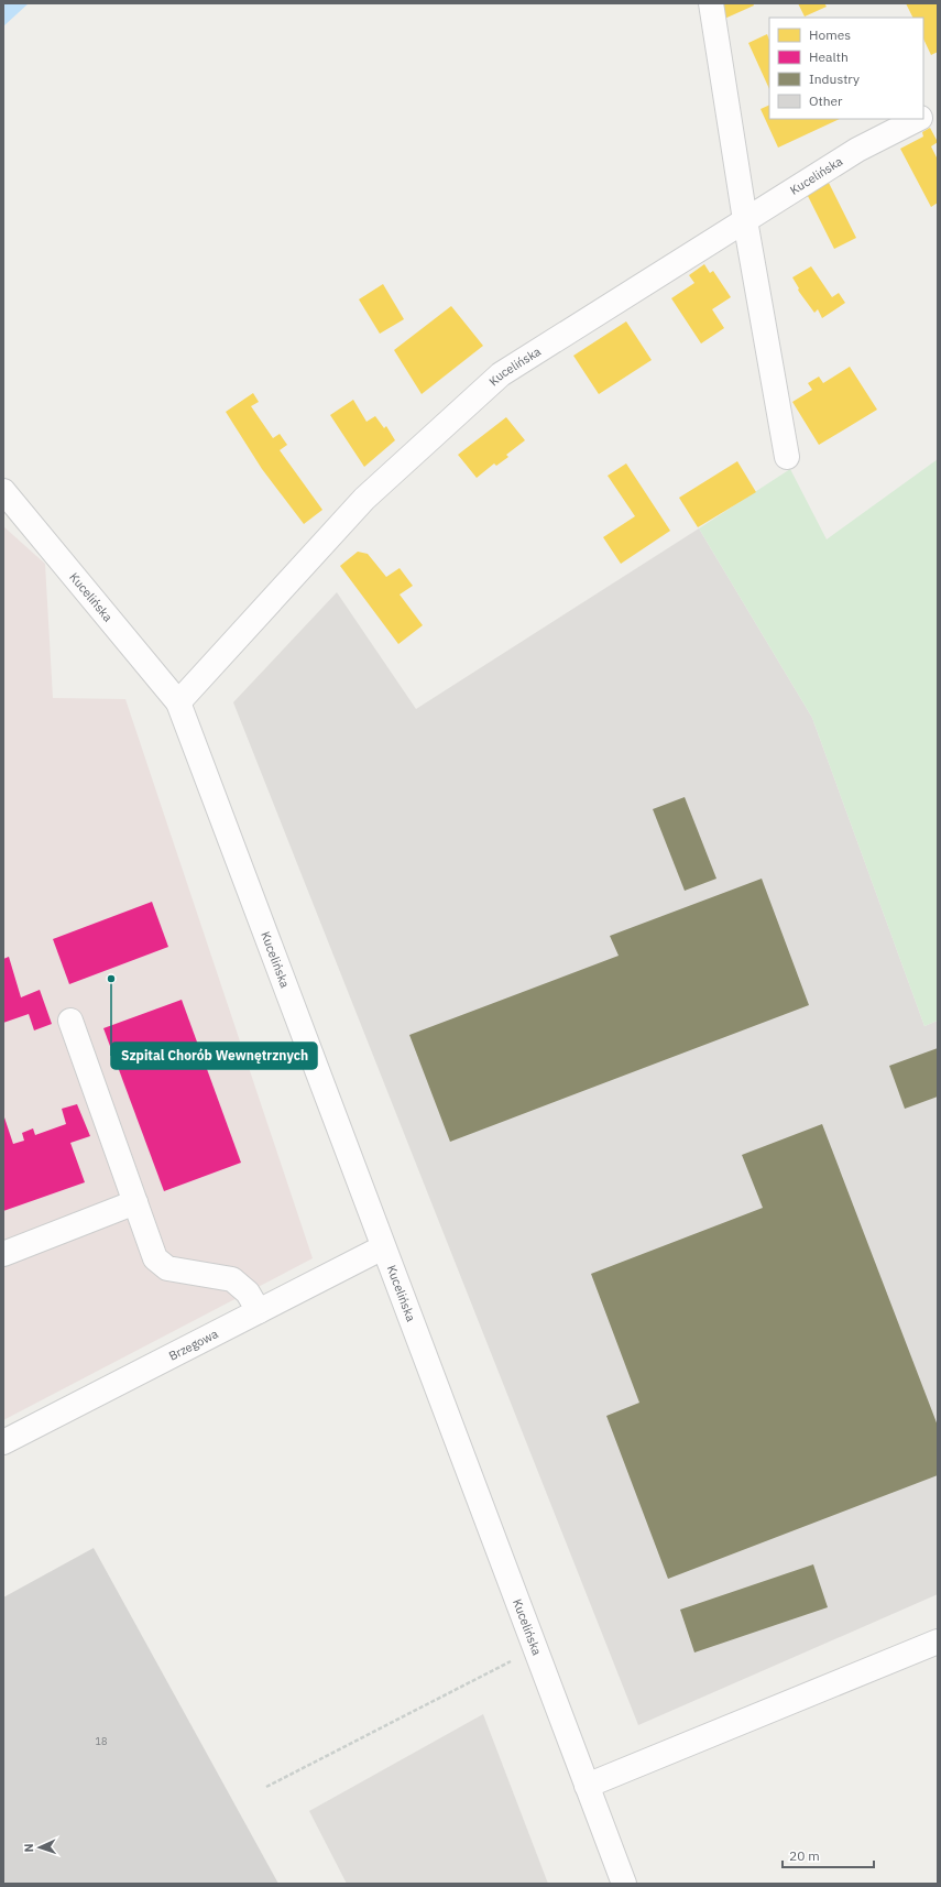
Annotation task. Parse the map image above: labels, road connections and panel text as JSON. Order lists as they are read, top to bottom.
{
  "streets": {
    "street": ["Kucelińska", "Brzegowa"]
  },
  "crossings": [
    ["Kucelińska", "Brzegowa"]
  ],
  "places": ["Szpital Chorób Wewnętrznych"],
  "house_numbers": ["18"],
  "legend": [
    "Homes",
    "Health",
    "Industry",
    "Other"
  ],
  "scale_bar": "20 m",
  "north": "left"
}
